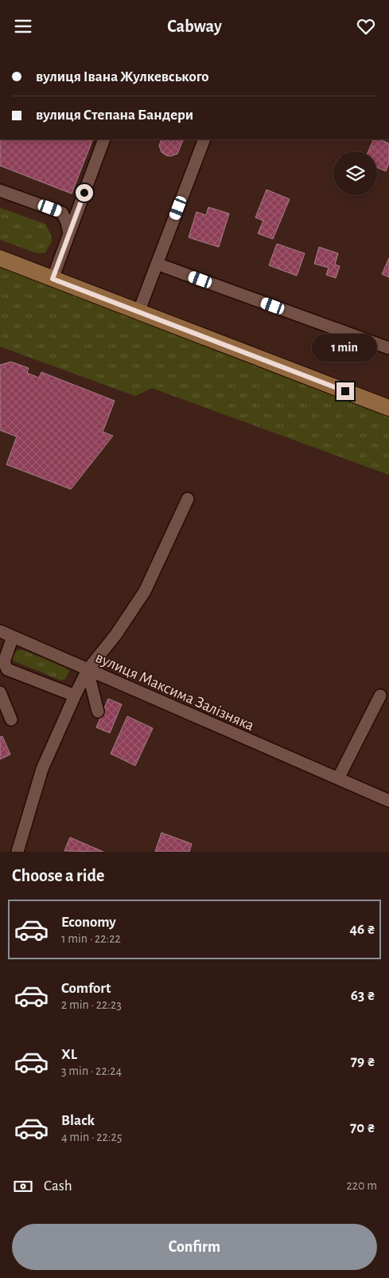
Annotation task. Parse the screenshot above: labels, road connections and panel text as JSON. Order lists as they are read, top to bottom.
{
  "streets": {
    "street": ["вулиця Максима Залізняка"]
  },
  "page": {
    "header": "Cabway",
    "banner": ["вулиця Івана Жулкевського", "вулиця Степана Бандери"],
    "bubble": "1 min",
    "heading": "Choose a ride",
    "list": [
      {
        "name": "Economy",
        "note": "1 min · 22:22",
        "value": "46 ₴"
      },
      {
        "name": "Comfort",
        "note": "2 min · 22:23",
        "value": "63 ₴"
      },
      {
        "name": "XL",
        "note": "3 min · 22:24",
        "value": "79 ₴"
      },
      {
        "name": "Black",
        "note": "4 min · 22:25",
        "value": "70 ₴"
      }
    ],
    "pay": ["Cash", "220 m"],
    "buttons": "Confirm"
  }
}
